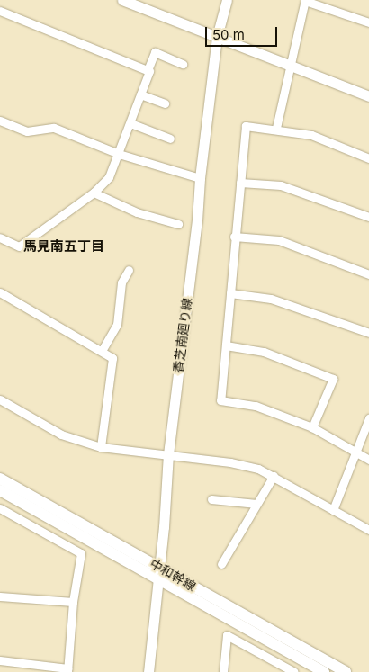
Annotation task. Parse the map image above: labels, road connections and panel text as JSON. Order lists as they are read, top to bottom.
{
  "streets": {
    "main road": ["中和幹線"],
    "street": ["香芝南廻り線"]
  },
  "crossings": [
    ["香芝南廻り線", "中和幹線"]
  ],
  "districts": ["馬見南五丁目"],
  "scale_bar": "50 m"
}
